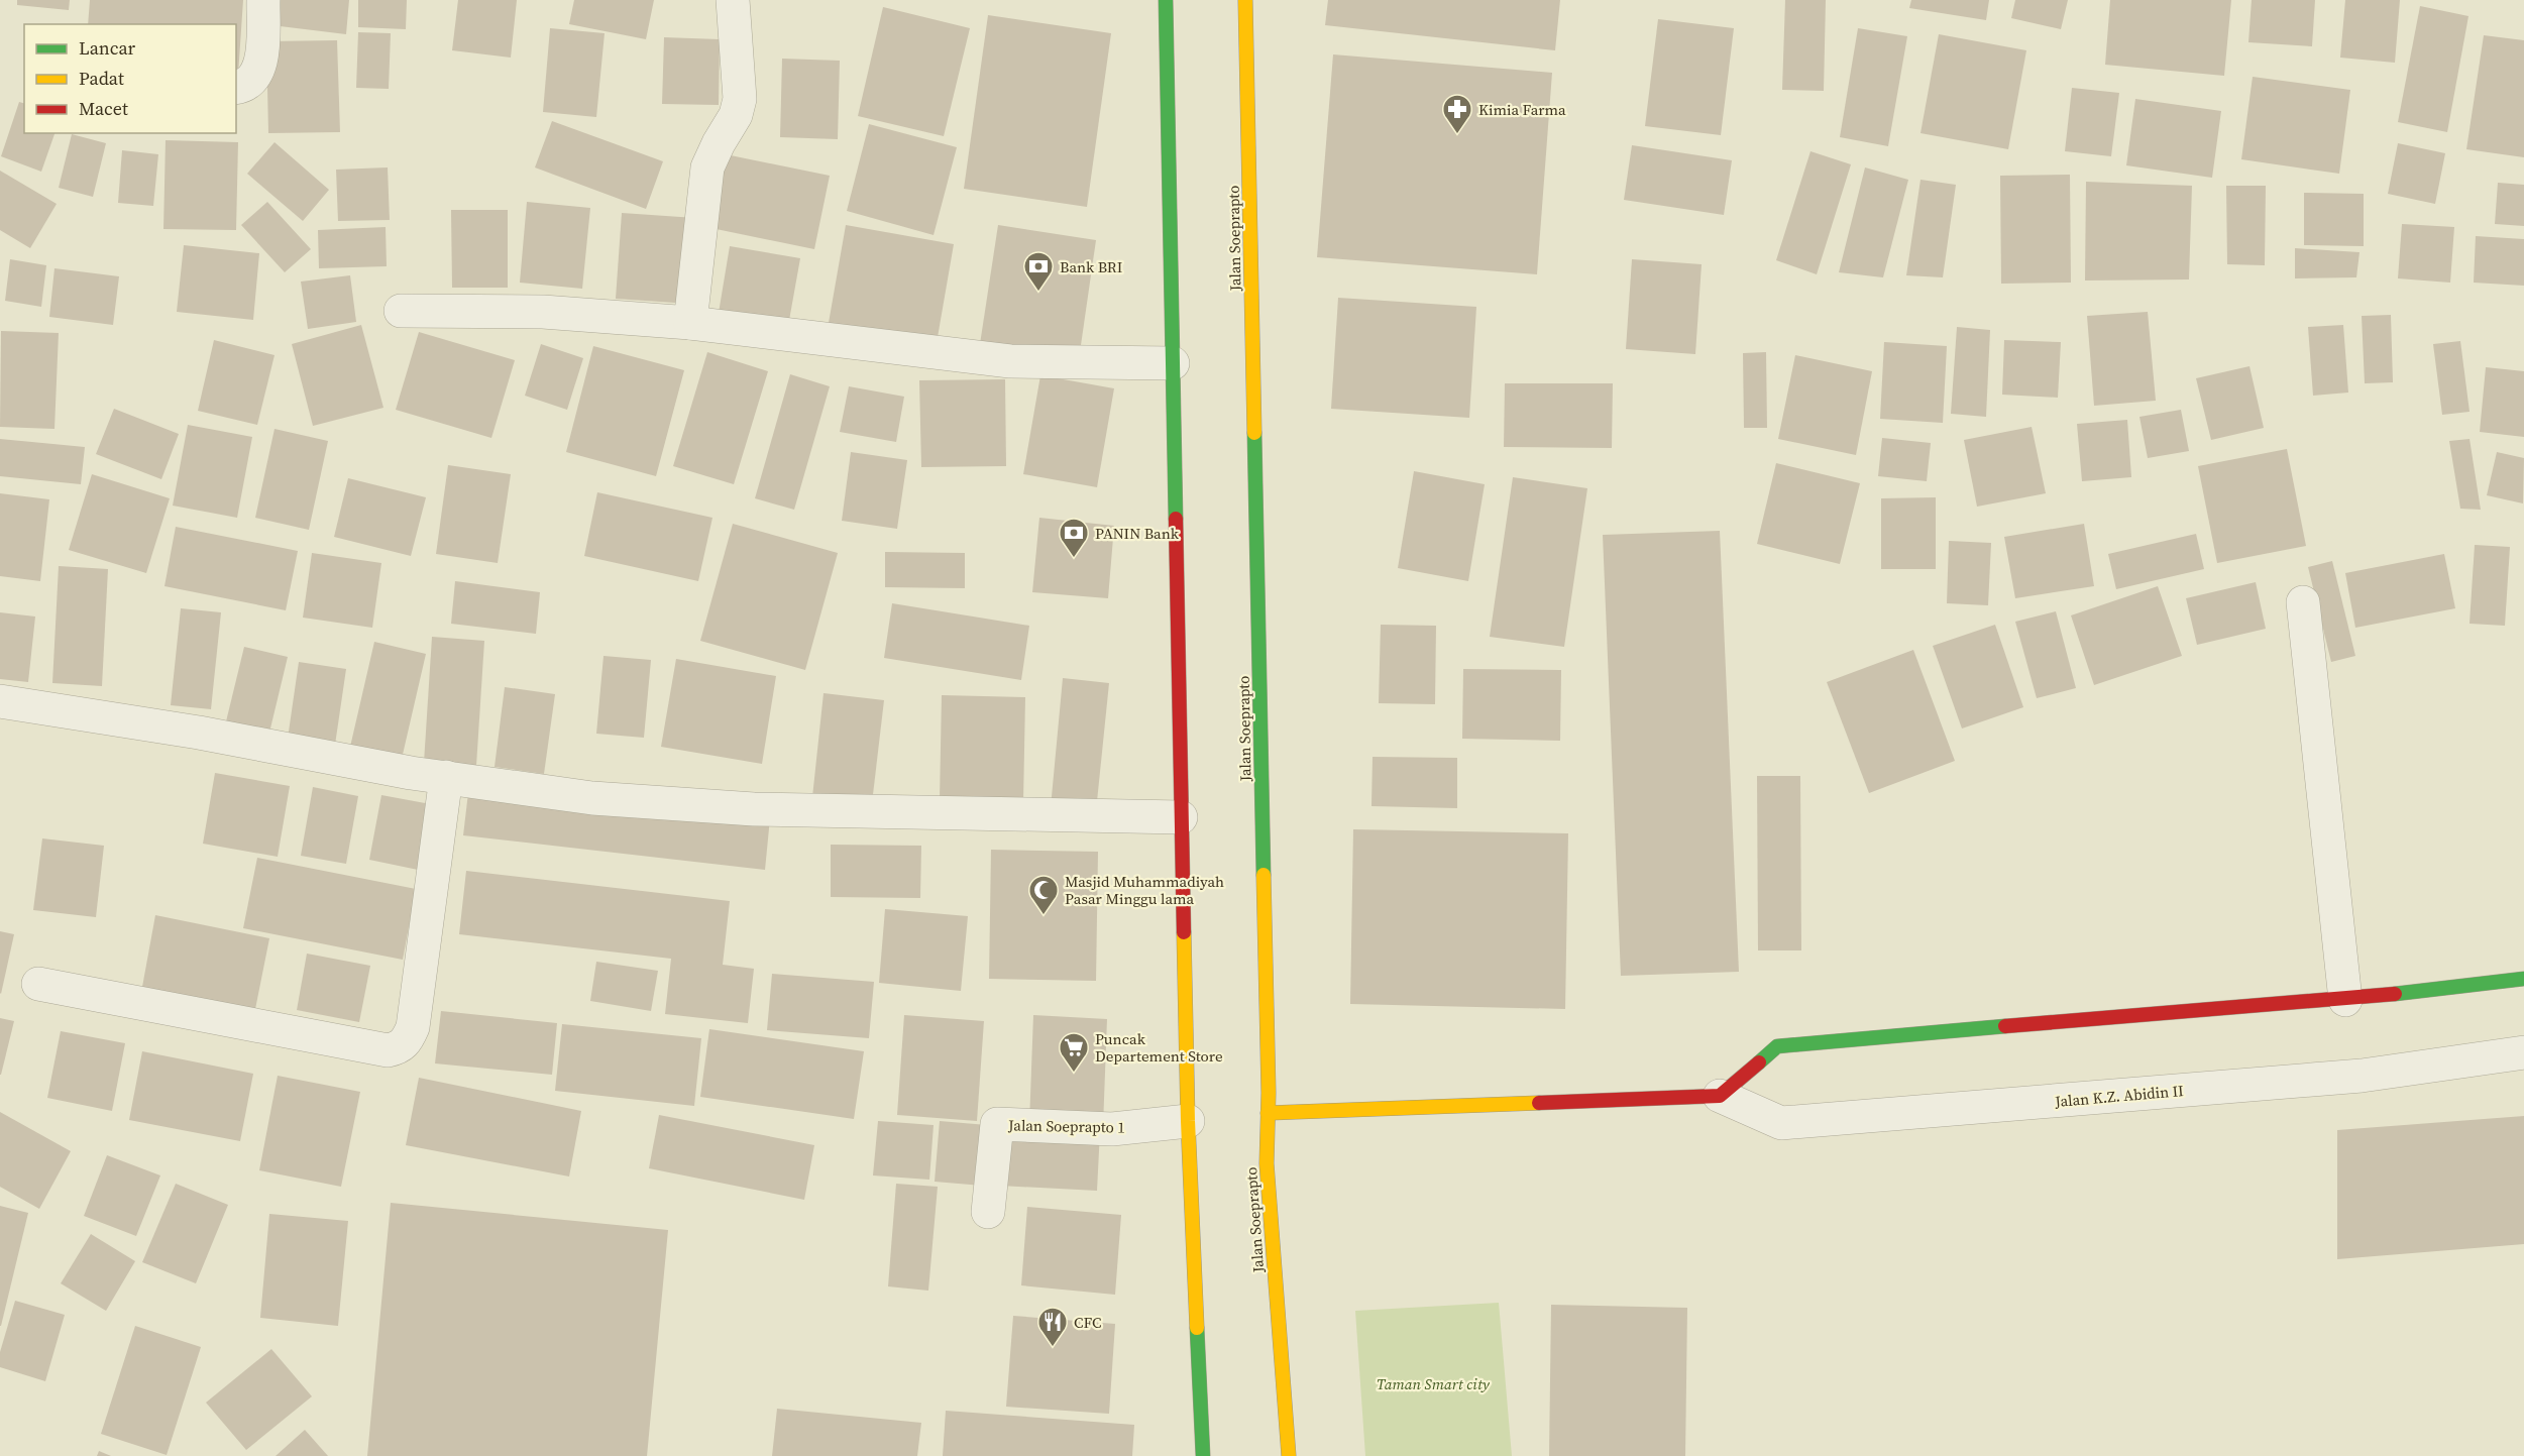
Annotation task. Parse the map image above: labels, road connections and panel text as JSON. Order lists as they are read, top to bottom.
{
  "streets": {
    "main road": ["Jalan Soeprapto"],
    "street": ["Jalan K.Z. Abidin II", "Jalan Soeprapto 1"]
  },
  "parks": ["Taman Smart city"],
  "places": {
    "pharmacy": ["Kimia Farma"],
    "bank": ["Bank BRI", "PANIN Bank"],
    "mosque": ["Masjid Muhammadiyah Pasar Minggu lama"],
    "supermarket": ["Puncak Departement Store"],
    "restaurant": ["CFC"]
  },
  "legend": ["Lancar", "Padat", "Macet"]
}
